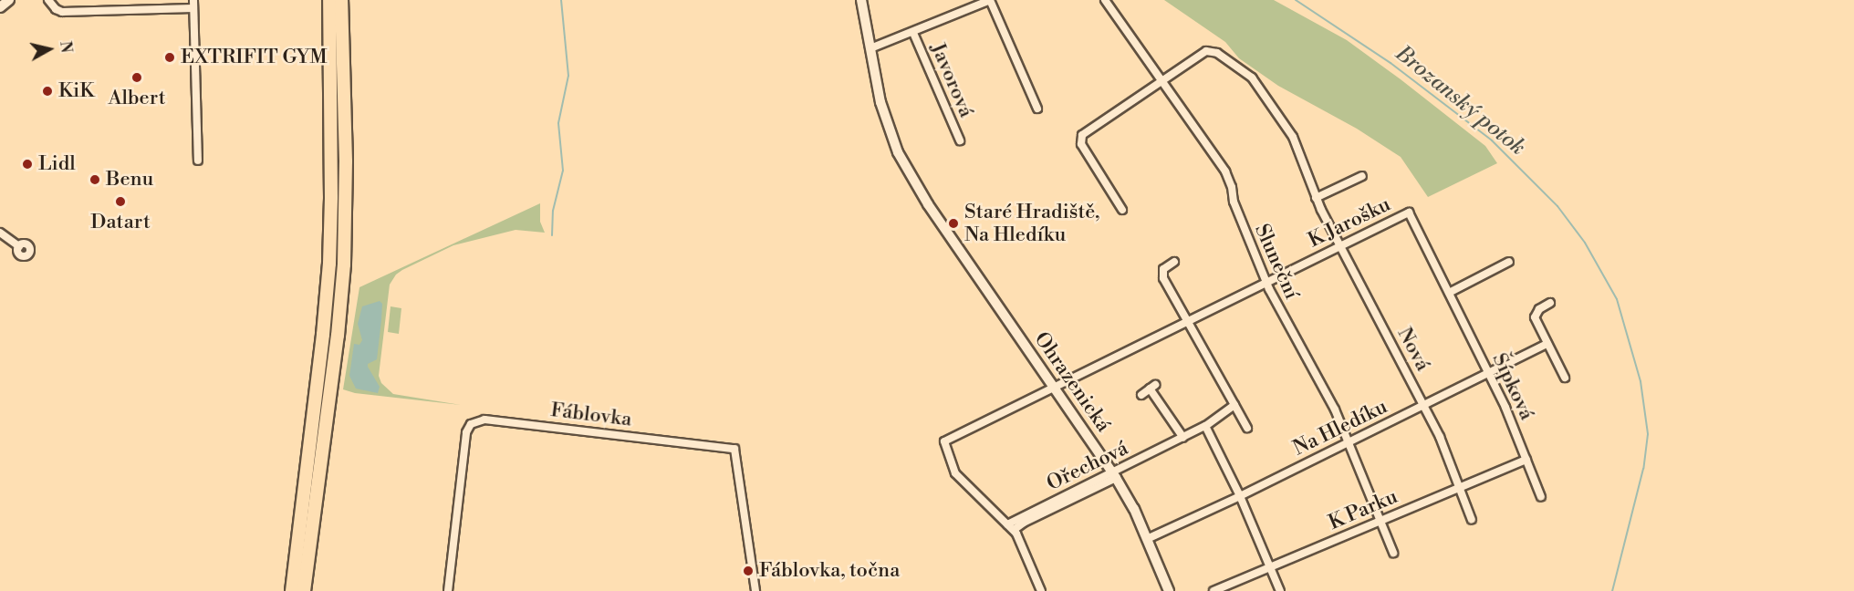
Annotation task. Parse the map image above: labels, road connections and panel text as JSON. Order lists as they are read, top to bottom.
{
  "streets": {
    "street": [
      "Javorová",
      "K Jarošku",
      "Sluneční",
      "Nová",
      "Ohrazenická",
      "Šípková",
      "Fáblovka",
      "Na Hledíku",
      "Ořechová",
      "K Parku"
    ]
  },
  "crossings": [
    ["K Jarošku", "Sluneční"],
    ["K Jarošku", "Nová"],
    ["K Jarošku", "Ohrazenická"],
    ["K Jarošku", "Šípková"],
    ["K Jarošku", "Ořechová"],
    ["Sluneční", "Nová"],
    ["Sluneční", "Na Hledíku"],
    ["Sluneční", "K Parku"],
    ["Nová", "Na Hledíku"],
    ["Nová", "K Parku"],
    ["Ohrazenická", "Na Hledíku"],
    ["Ohrazenická", "Ořechová"],
    ["Šípková", "Na Hledíku"],
    ["Šípková", "K Parku"]
  ],
  "water": ["Brozanský potok"],
  "places": [
    "EXTRIFIT GYM",
    "Albert",
    "KiK",
    "Lidl",
    "Benu",
    "Datart",
    "Staré Hradiště, Na Hledíku",
    "Fáblovka, točna"
  ],
  "north": "right"
}
